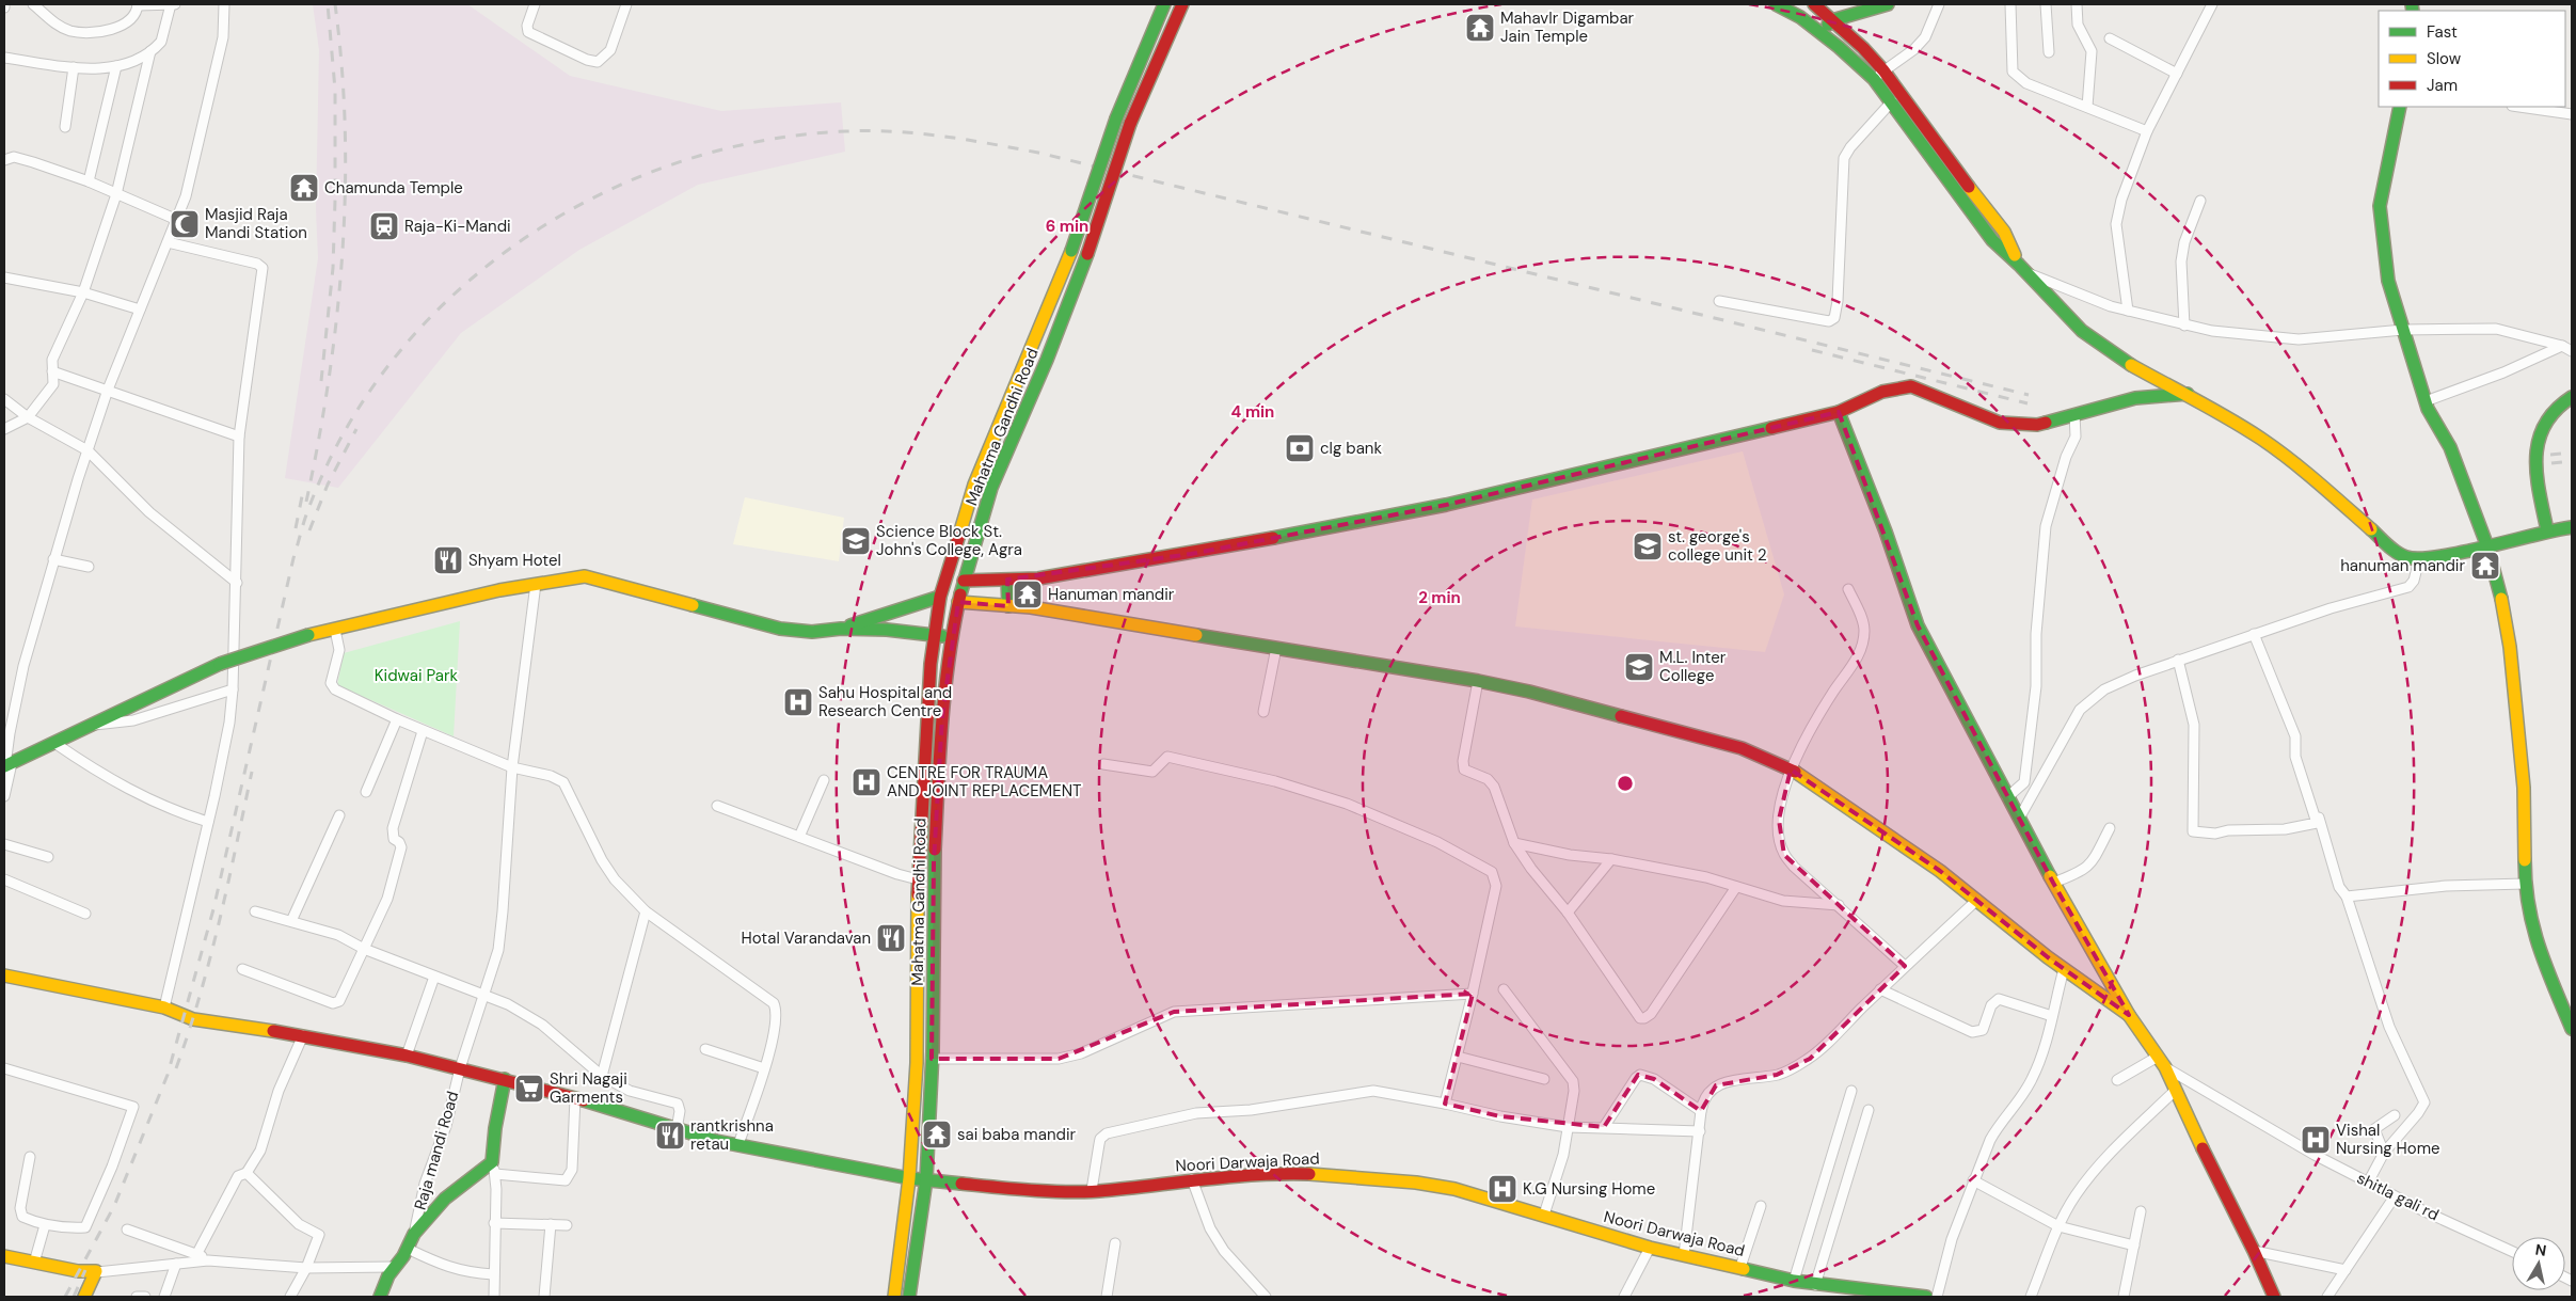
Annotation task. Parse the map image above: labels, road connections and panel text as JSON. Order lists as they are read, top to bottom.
{
  "streets": {
    "main road": ["Mahatma Gandhi Road", "Noori Darwaja Road"],
    "street": ["Raja mandi Road", "shitla gali rd"]
  },
  "crossings": [
    ["Mahatma Gandhi Road", "Noori Darwaja Road"],
    ["Raja mandi Road", "Noori Darwaja Road"]
  ],
  "parks": ["Kidwai Park"],
  "places": {
    "temple": [
      "MahavIr Digambar Jain Temple",
      "Chamunda Temple",
      "hanuman mandir",
      "Hanuman mandir",
      "sai baba mandir"
    ],
    "mosque": ["Masjid Raja Mandi Station"],
    "station": ["Raja-Ki-Mandi"],
    "bank": ["clg bank"],
    "school or university": ["Science Block St. John's College, Agra", "st. george's college unit 2", "M.L. Inter College"],
    "restaurant": ["Shyam Hotel", "Hotal Varandavan", "rantkrishna retau"],
    "hospital": [
      "Sahu Hospital and Research Centre",
      "CENTRE FOR TRAUMA AND JOINT REPLACEMENT",
      "Vishal Nursing Home",
      "K.G Nursing Home"
    ],
    "supermarket": ["Shri Nagaji Garments"]
  },
  "legend": ["Fast", "Slow", "Jam"],
  "north": "top",
  "rings": ["6 min", "4 min", "2 min"]
}
